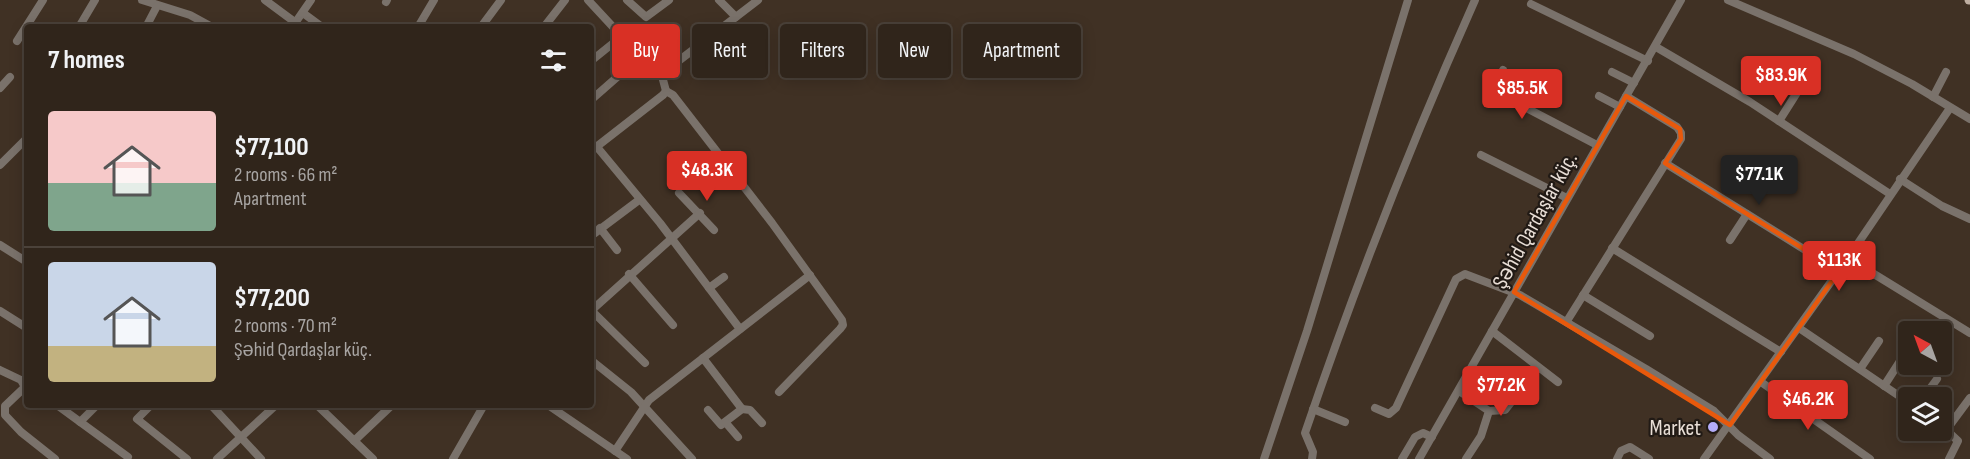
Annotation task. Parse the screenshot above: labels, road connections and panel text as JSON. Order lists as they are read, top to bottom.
{
  "streets": {
    "street": ["Şəhid Qardaşlar küç."]
  },
  "places": ["Market"],
  "north": "top left",
  "page": {
    "chip": [
      "Buy",
      "Rent",
      "Filters",
      "New",
      "Apartment"
    ],
    "heading": "7 homes",
    "price": [
      "$83.9K",
      "$85.5K",
      "$48.3K",
      "$77.1K",
      "$113K",
      "$77.2K",
      "$46.2K"
    ],
    "list": [
      {
        "name": "$77,100",
        "note": "2 rooms · 66 m² · Apartment"
      },
      {
        "name": "$77,200",
        "note": "2 rooms · 70 m² · Şəhid Qardaşlar küç."
      }
    ]
  }
}
